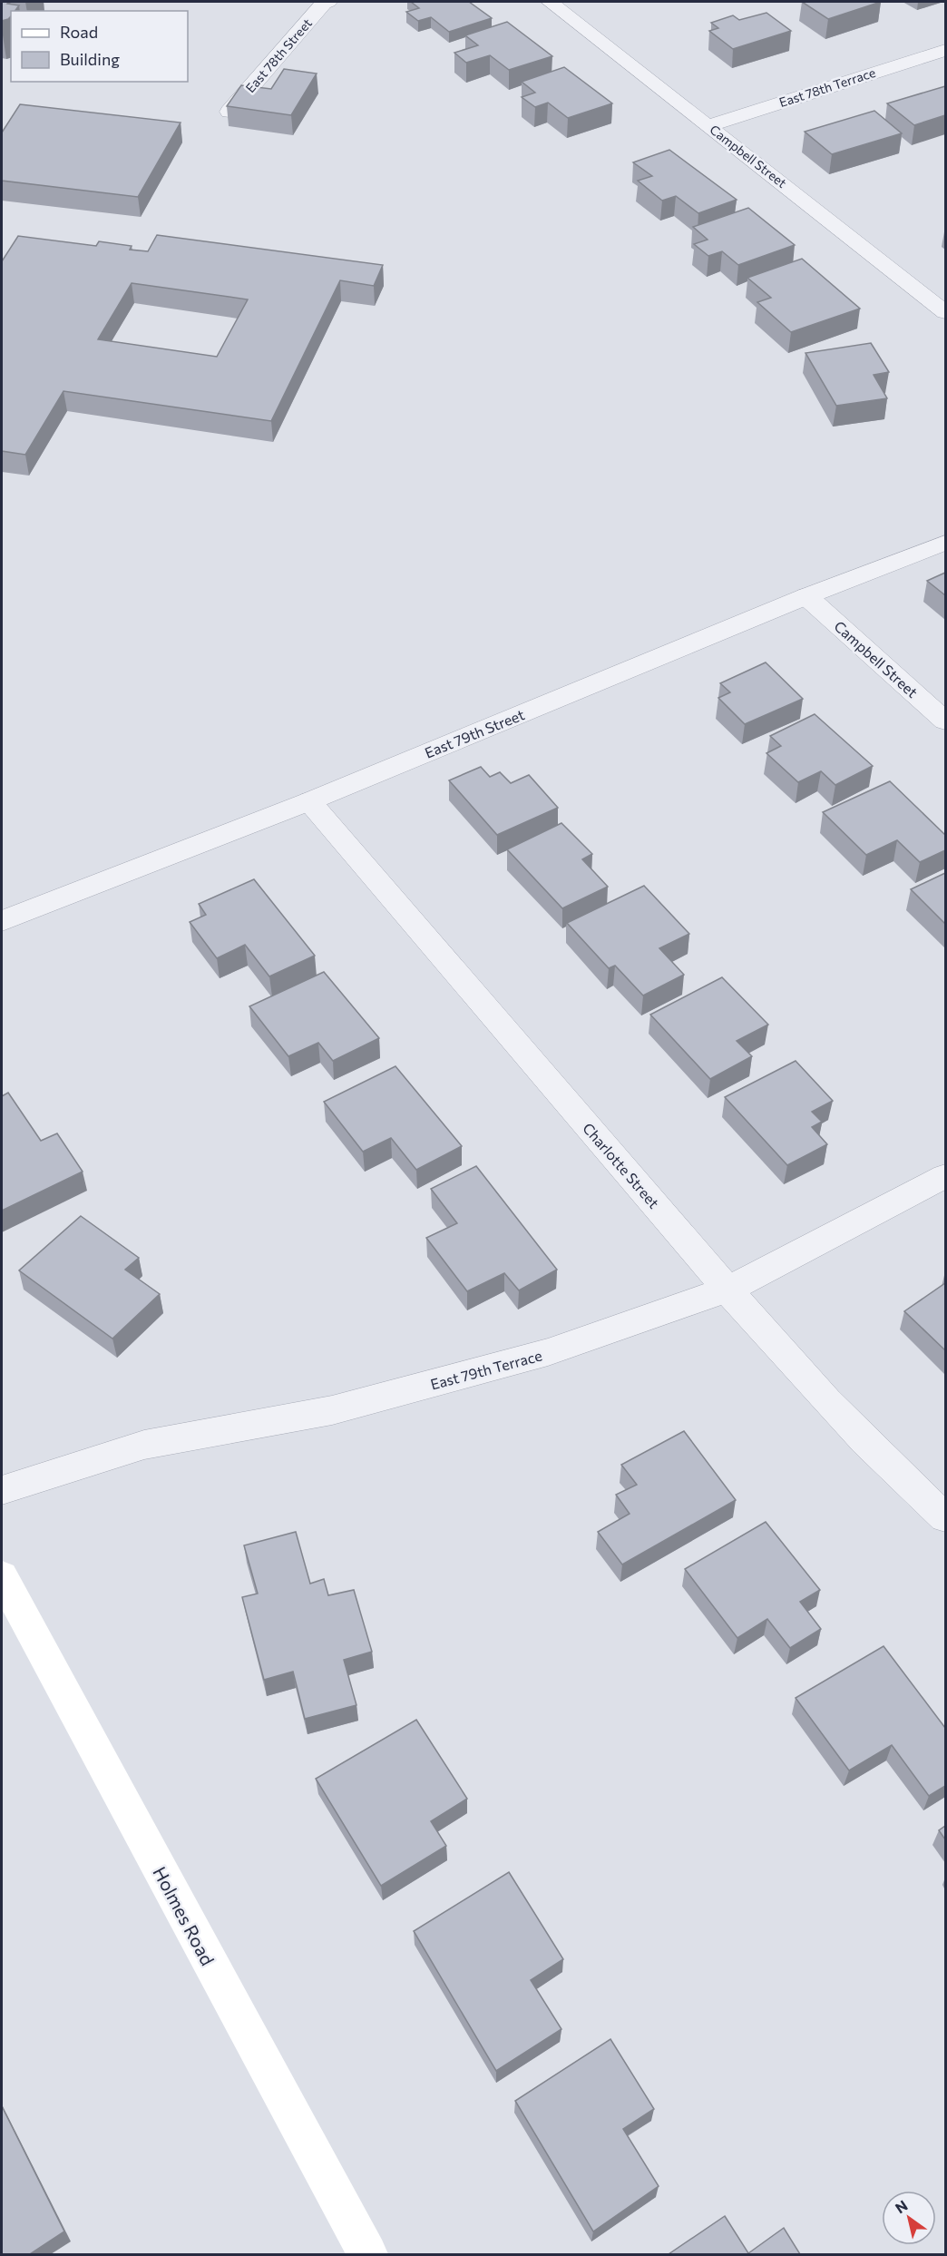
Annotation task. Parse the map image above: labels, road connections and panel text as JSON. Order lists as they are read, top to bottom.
{
  "streets": {
    "main road": ["Holmes Road"],
    "street": [
      "East 78th Street",
      "East 78th Terrace",
      "Campbell Street",
      "East 79th Street",
      "Charlotte Street",
      "East 79th Terrace"
    ]
  },
  "crossings": [
    ["East 78th Terrace", "Campbell Street"],
    ["Campbell Street", "East 79th Street"],
    ["East 79th Street", "Charlotte Street"],
    ["Charlotte Street", "East 79th Terrace"]
  ],
  "legend": ["Road", "Building"],
  "north": "top left"
}
